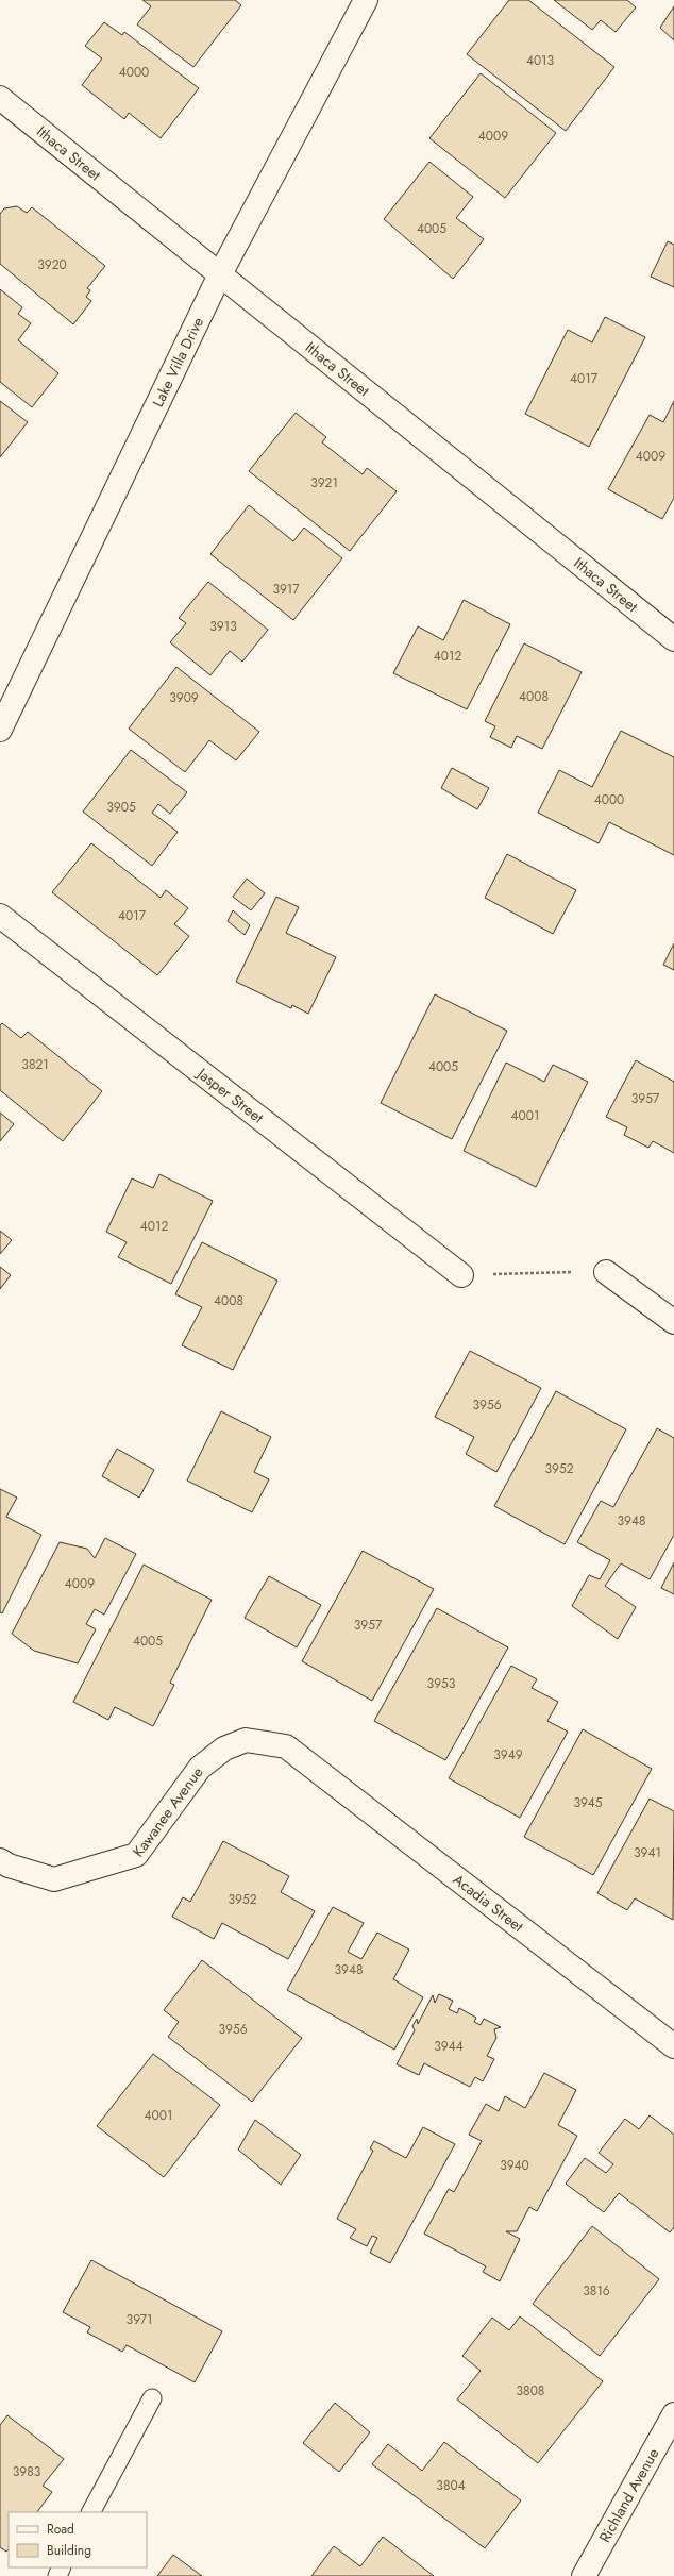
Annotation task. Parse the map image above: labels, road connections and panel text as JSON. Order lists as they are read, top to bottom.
{
  "streets": {
    "street": [
      "Ithaca Street",
      "Lake Villa Drive",
      "Jasper Street",
      "Kawanee Avenue",
      "Acadia Street",
      "Richland Avenue"
    ]
  },
  "crossings": [
    ["Ithaca Street", "Lake Villa Drive"],
    ["Kawanee Avenue", "Acadia Street"]
  ],
  "house_numbers": [
    "4013",
    "4000",
    "4009",
    "4005",
    "3920",
    "4017",
    "4009",
    "3921",
    "3917",
    "3913",
    "4012",
    "4008",
    "3909",
    "4000",
    "3905",
    "4017",
    "3821",
    "4005",
    "3957",
    "4001",
    "4012",
    "4008",
    "3956",
    "3952",
    "3948",
    "4009",
    "3957",
    "4005",
    "3953",
    "3949",
    "3945",
    "3941",
    "3952",
    "3948",
    "3956",
    "3944",
    "4001",
    "3940",
    "3816",
    "3971",
    "3808",
    "3983",
    "3804"
  ],
  "legend": ["Road", "Building"]
}
